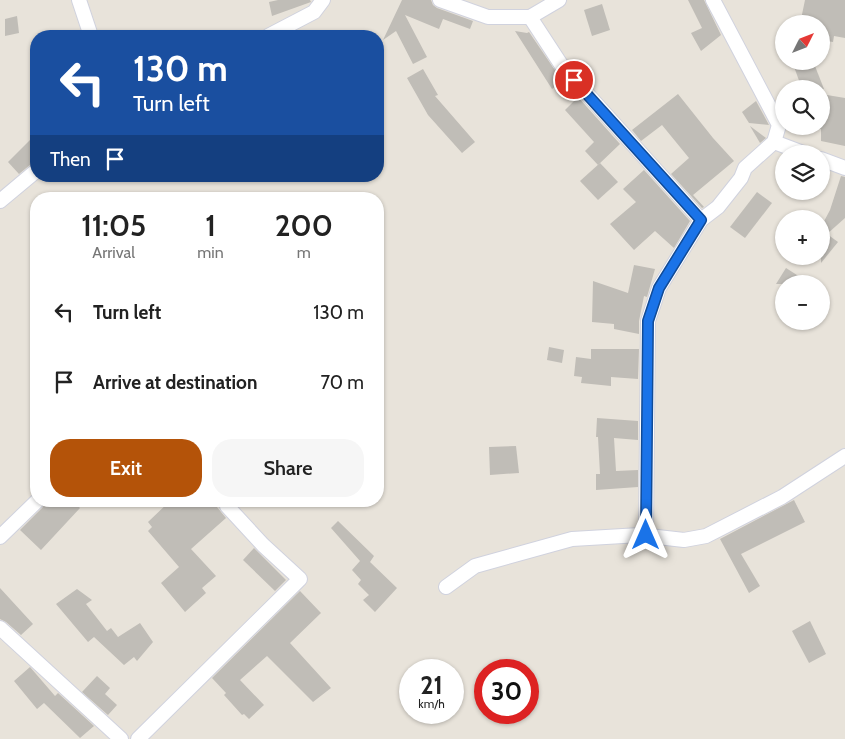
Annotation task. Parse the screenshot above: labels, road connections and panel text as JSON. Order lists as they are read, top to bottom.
{
  "north": "top right",
  "page": {
    "map_buttons": ["+", "−"],
    "turn": ["130 m", "Turn left"],
    "then": "Then",
    "eta": [
      "11:05",
      "Arrival",
      "1",
      "min",
      "200",
      "m"
    ],
    "list": [
      {
        "name": "Turn left",
        "value": "130 m"
      },
      {
        "name": "Arrive at destination",
        "value": "70 m"
      }
    ],
    "buttons": ["Exit", "Share"],
    "speed": "21 km/h",
    "limit": "30"
  }
}
